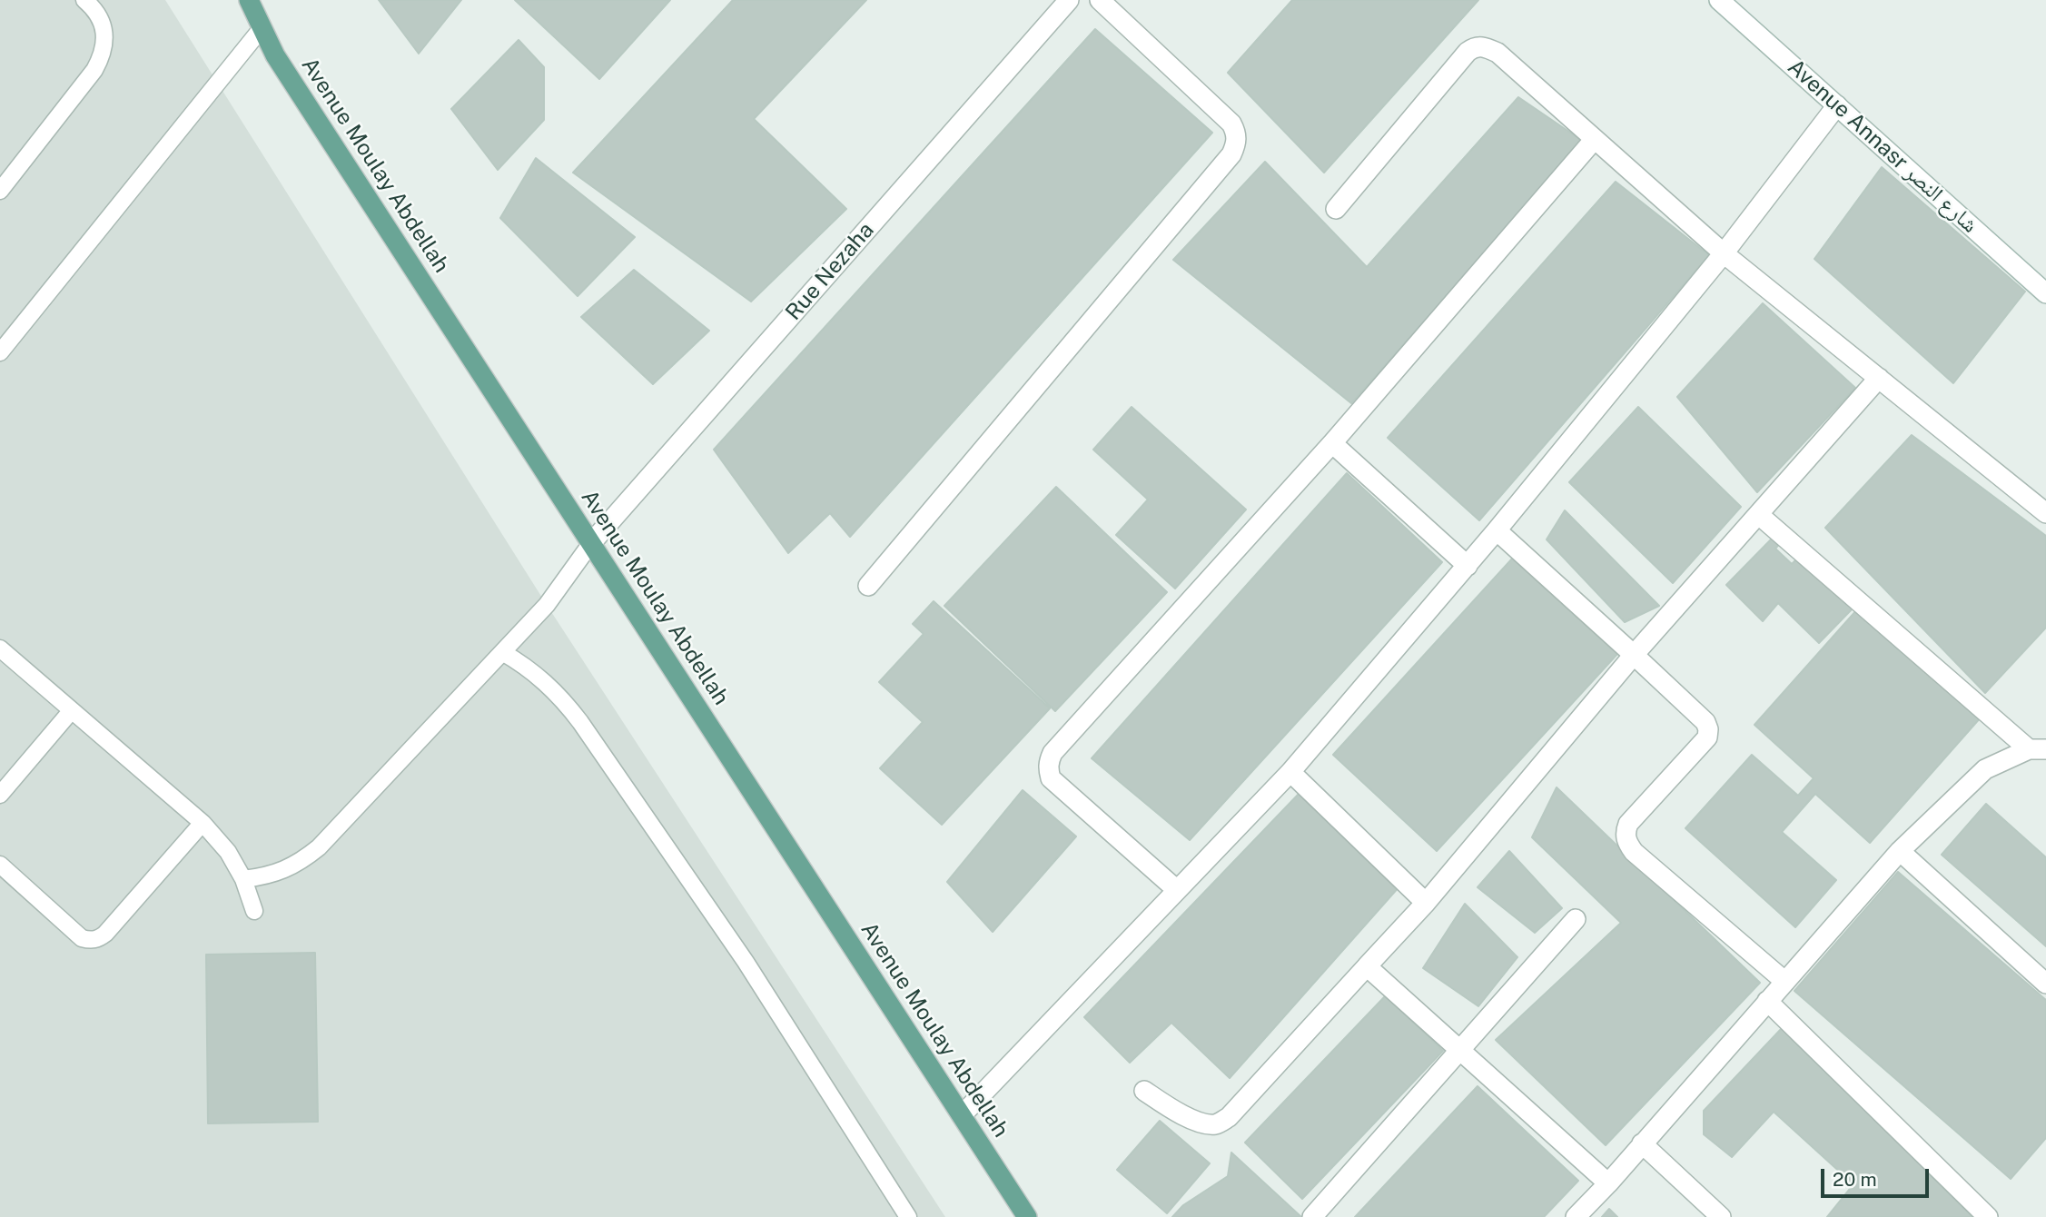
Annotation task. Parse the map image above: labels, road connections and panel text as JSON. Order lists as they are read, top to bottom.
{
  "streets": {
    "main road": ["Avenue Moulay Abdellah"],
    "street": ["Avenue Annasr شارع النصر", "Rue Nezaha"]
  },
  "crossings": [
    ["Avenue Moulay Abdellah", "Rue Nezaha"]
  ],
  "scale_bar": "20 m"
}
